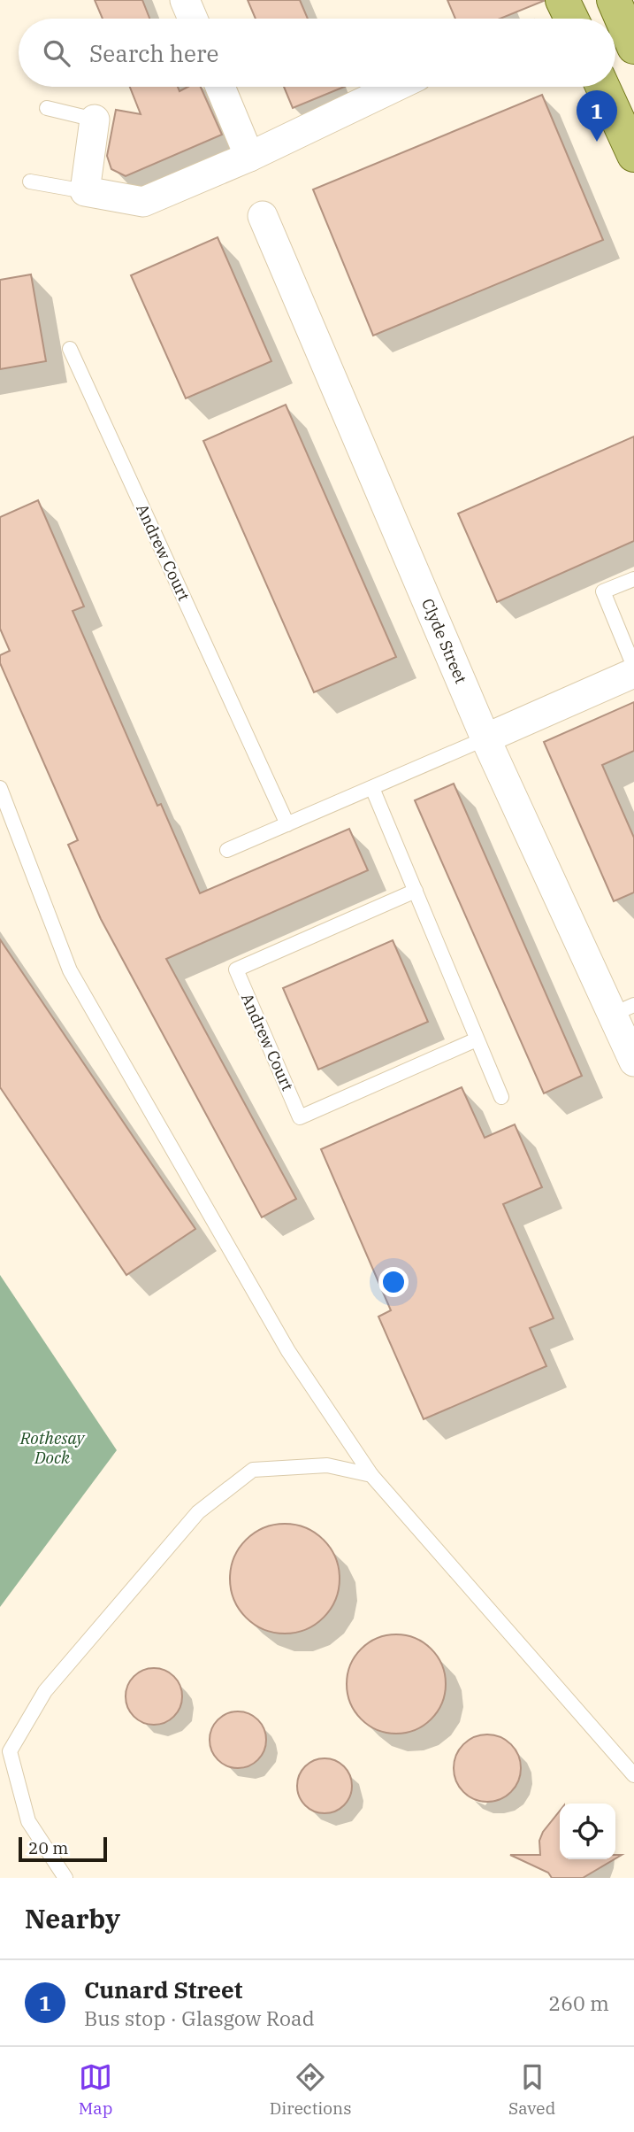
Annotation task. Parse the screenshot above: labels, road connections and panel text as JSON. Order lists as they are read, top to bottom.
{
  "streets": {
    "street": ["Clyde Street"],
    "lane": ["Andrew Court"]
  },
  "water": ["Rothesay Dock"],
  "scale_bar": "20 m",
  "page": {
    "search": "Search here",
    "pins": "1",
    "scale": "20 m",
    "heading": "Nearby",
    "list": [
      {
        "mark": "1",
        "name": "Cunard Street",
        "note": "Bus stop · Glasgow Road",
        "value": "260 m"
      }
    ],
    "nav": ["Map", "Directions", "Saved"]
  }
}
